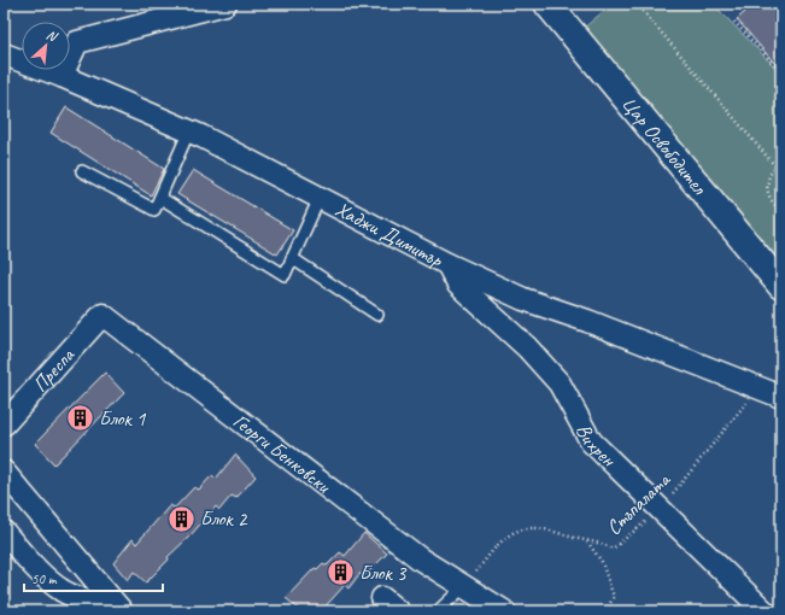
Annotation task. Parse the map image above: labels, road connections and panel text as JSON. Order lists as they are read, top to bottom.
{
  "streets": {
    "street": [
      "Цар Освободител",
      "Хаджи Димитър",
      "Преспа",
      "Вихрен",
      "Георги Бенковски"
    ],
    "path": ["Стъпалата"]
  },
  "crossings": [
    ["Хаджи Димитър", "Вихрен"],
    ["Хаджи Димитър", "Стъпалата"],
    ["Преспа", "Георги Бенковски"],
    ["Вихрен", "Стъпалата"],
    ["Георги Бенковски", "Стъпалата"]
  ],
  "places": {
    "building": ["Блок 1", "Блок 2", "Блок 3"]
  },
  "scale_bar": "50 m",
  "north": "top right"
}
